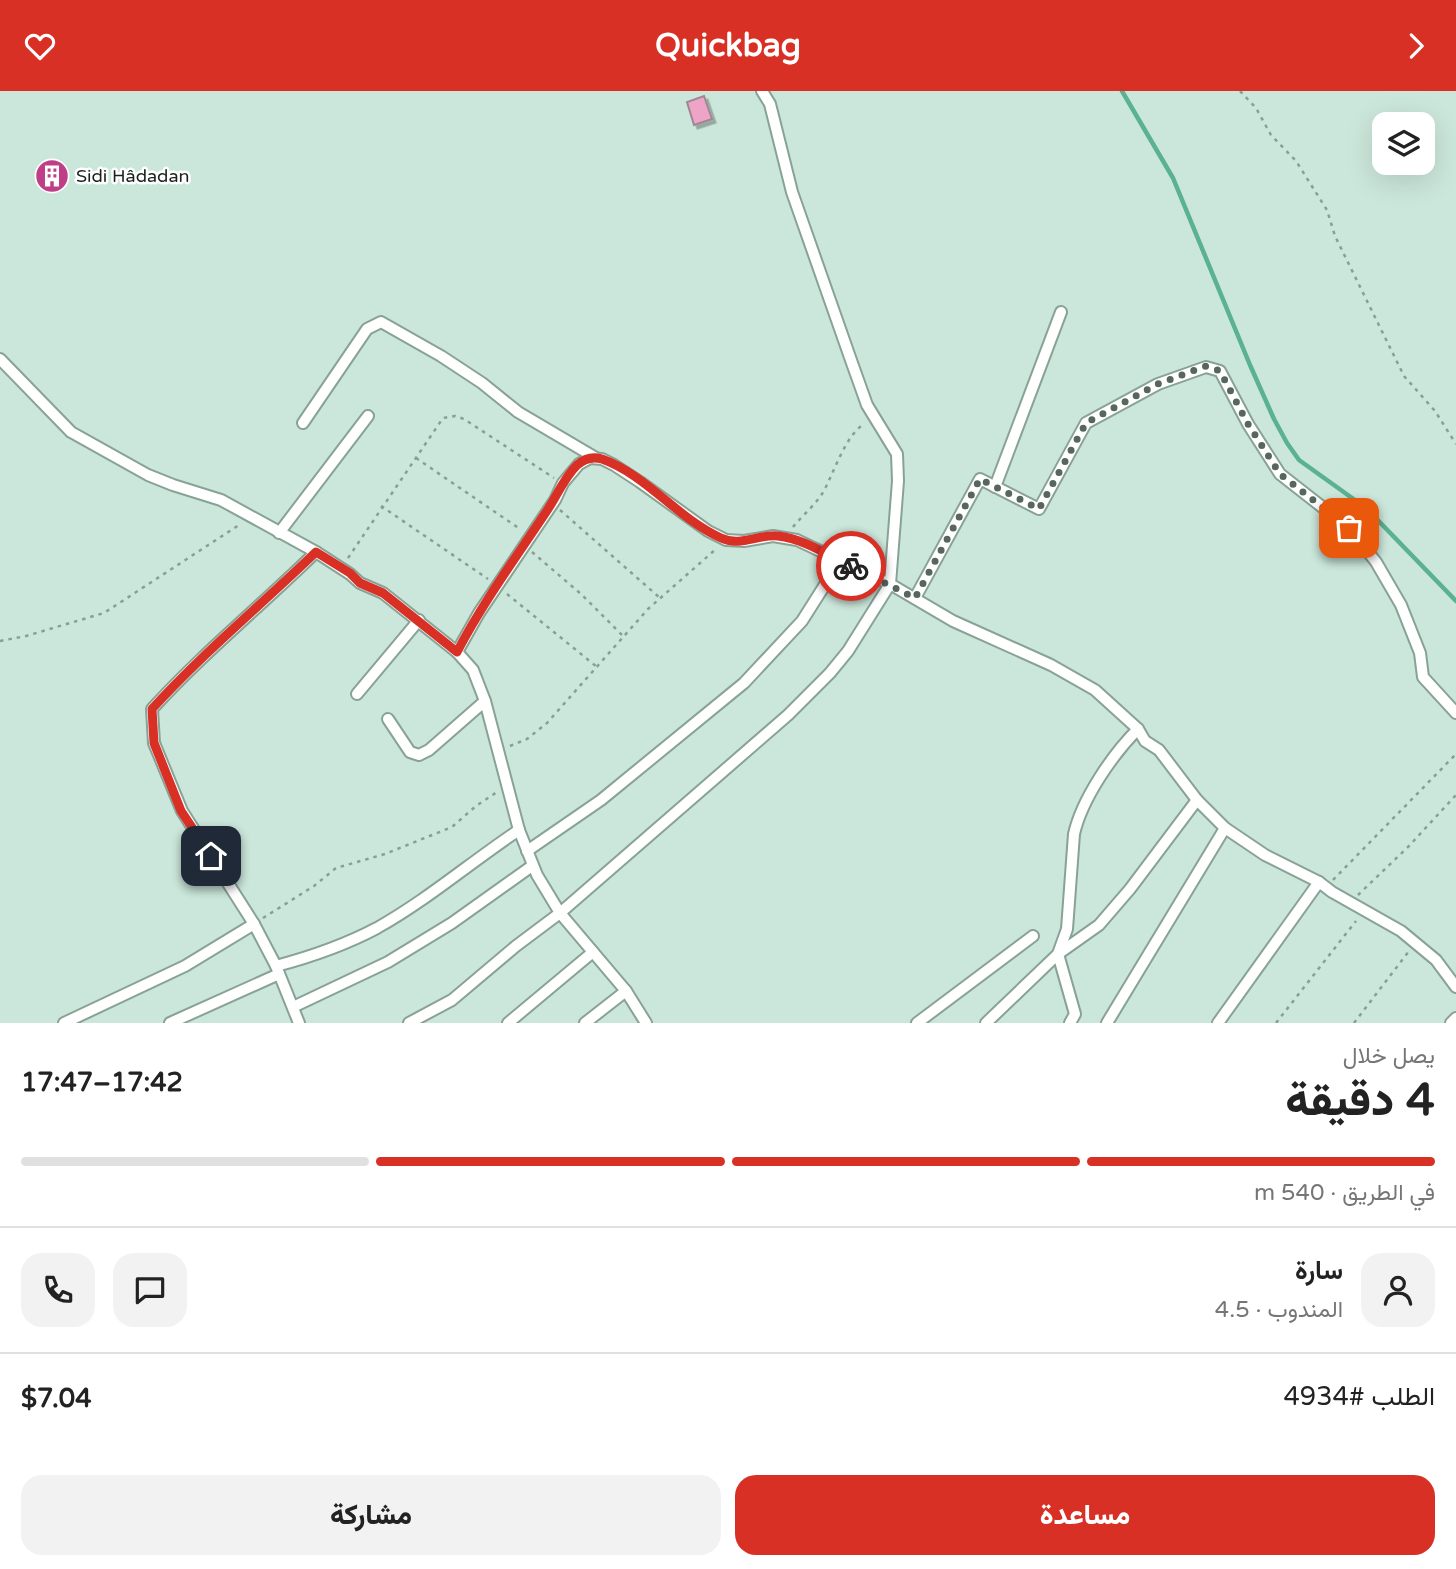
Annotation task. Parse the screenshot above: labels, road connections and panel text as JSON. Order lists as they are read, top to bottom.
{
  "places": {
    "building": ["Sidi Hâdadan"]
  },
  "page": {
    "header": "Quickbag",
    "heading": ["4 دقيقة", "يصل خلال", "17:42–17:47"],
    "panel": [
      "سارة",
      "المندوب · 4.5",
      "الطلب #4934",
      "$7.04"
    ],
    "bar": "في الطريق · 540 m",
    "buttons": ["مساعدة", "مشاركة"]
  }
}
